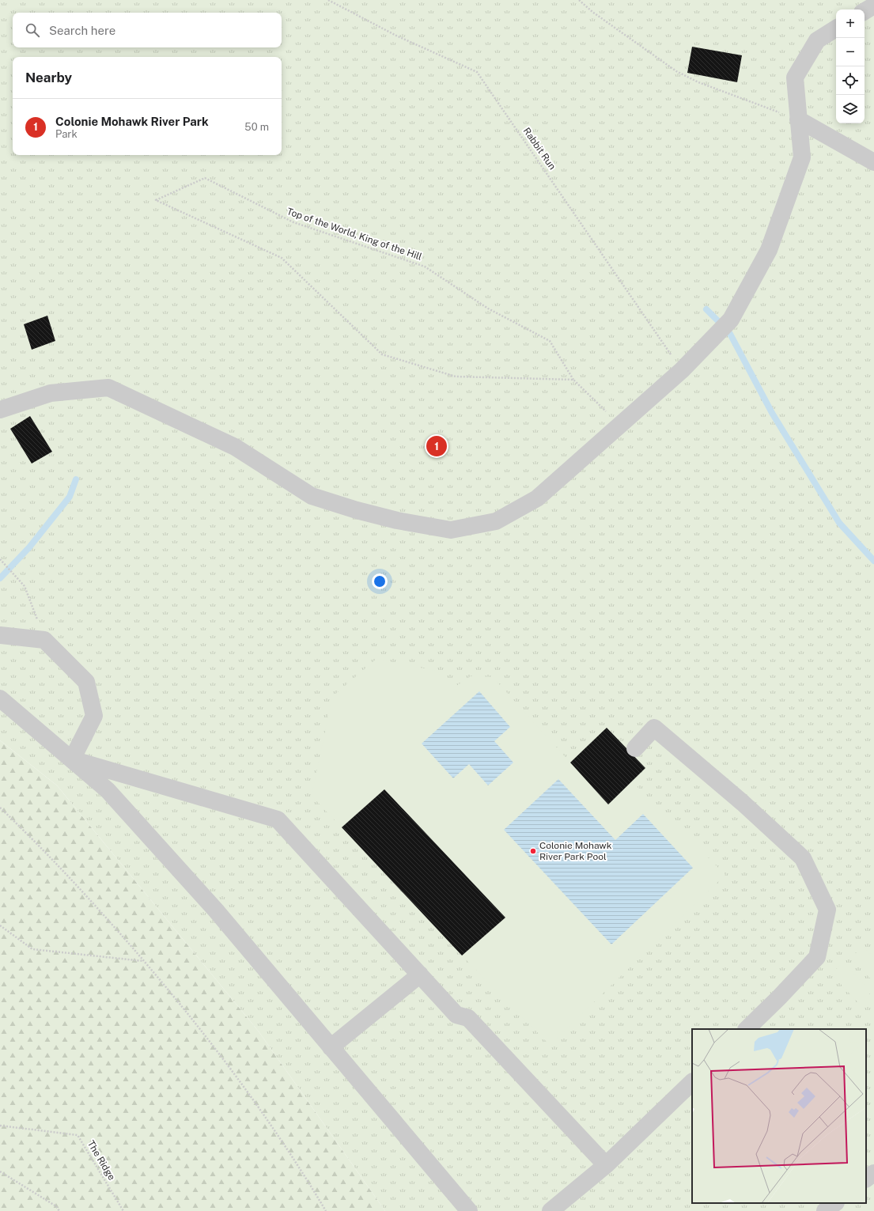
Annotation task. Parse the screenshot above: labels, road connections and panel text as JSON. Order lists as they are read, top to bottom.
{
  "streets": {
    "path": ["Rabbit Run", "Top of the World, King of the Hill", "The Ridge"]
  },
  "places": ["Colonie Mohawk River Park Pool"],
  "page": {
    "map_buttons": ["+", "−"],
    "search": "Search here",
    "heading": "Nearby",
    "list": [
      {
        "mark": "1",
        "name": "Colonie Mohawk River Park",
        "note": "Park",
        "value": "50 m"
      }
    ],
    "pins": "1"
  }
}
